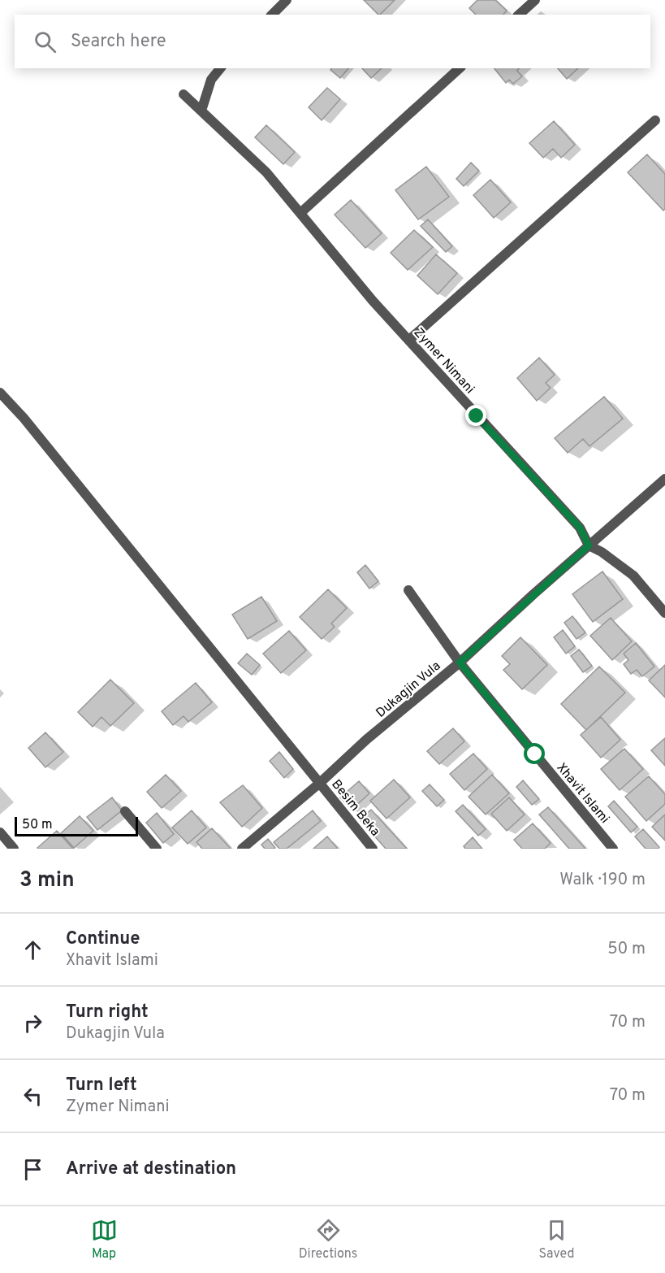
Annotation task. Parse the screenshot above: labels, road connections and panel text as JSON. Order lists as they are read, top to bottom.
{
  "streets": {
    "street": [
      "Zymer Nimani",
      "Dukagjin Vula",
      "Xhavit Islami",
      "Besim Beka"
    ]
  },
  "crossings": [
    ["Zymer Nimani", "Dukagjin Vula"],
    ["Dukagjin Vula", "Xhavit Islami"],
    ["Dukagjin Vula", "Besim Beka"]
  ],
  "scale_bar": "50 m",
  "page": {
    "search": "Search here",
    "scale": "50 m",
    "heading": ["3 min", "Walk · 190 m"],
    "list": [
      ["Continue", "Xhavit Islami", "50 m"],
      ["Turn right", "Dukagjin Vula", "70 m"],
      ["Turn left", "Zymer Nimani", "70 m"],
      "Arrive at destination"
    ],
    "nav": ["Map", "Directions", "Saved"]
  }
}
